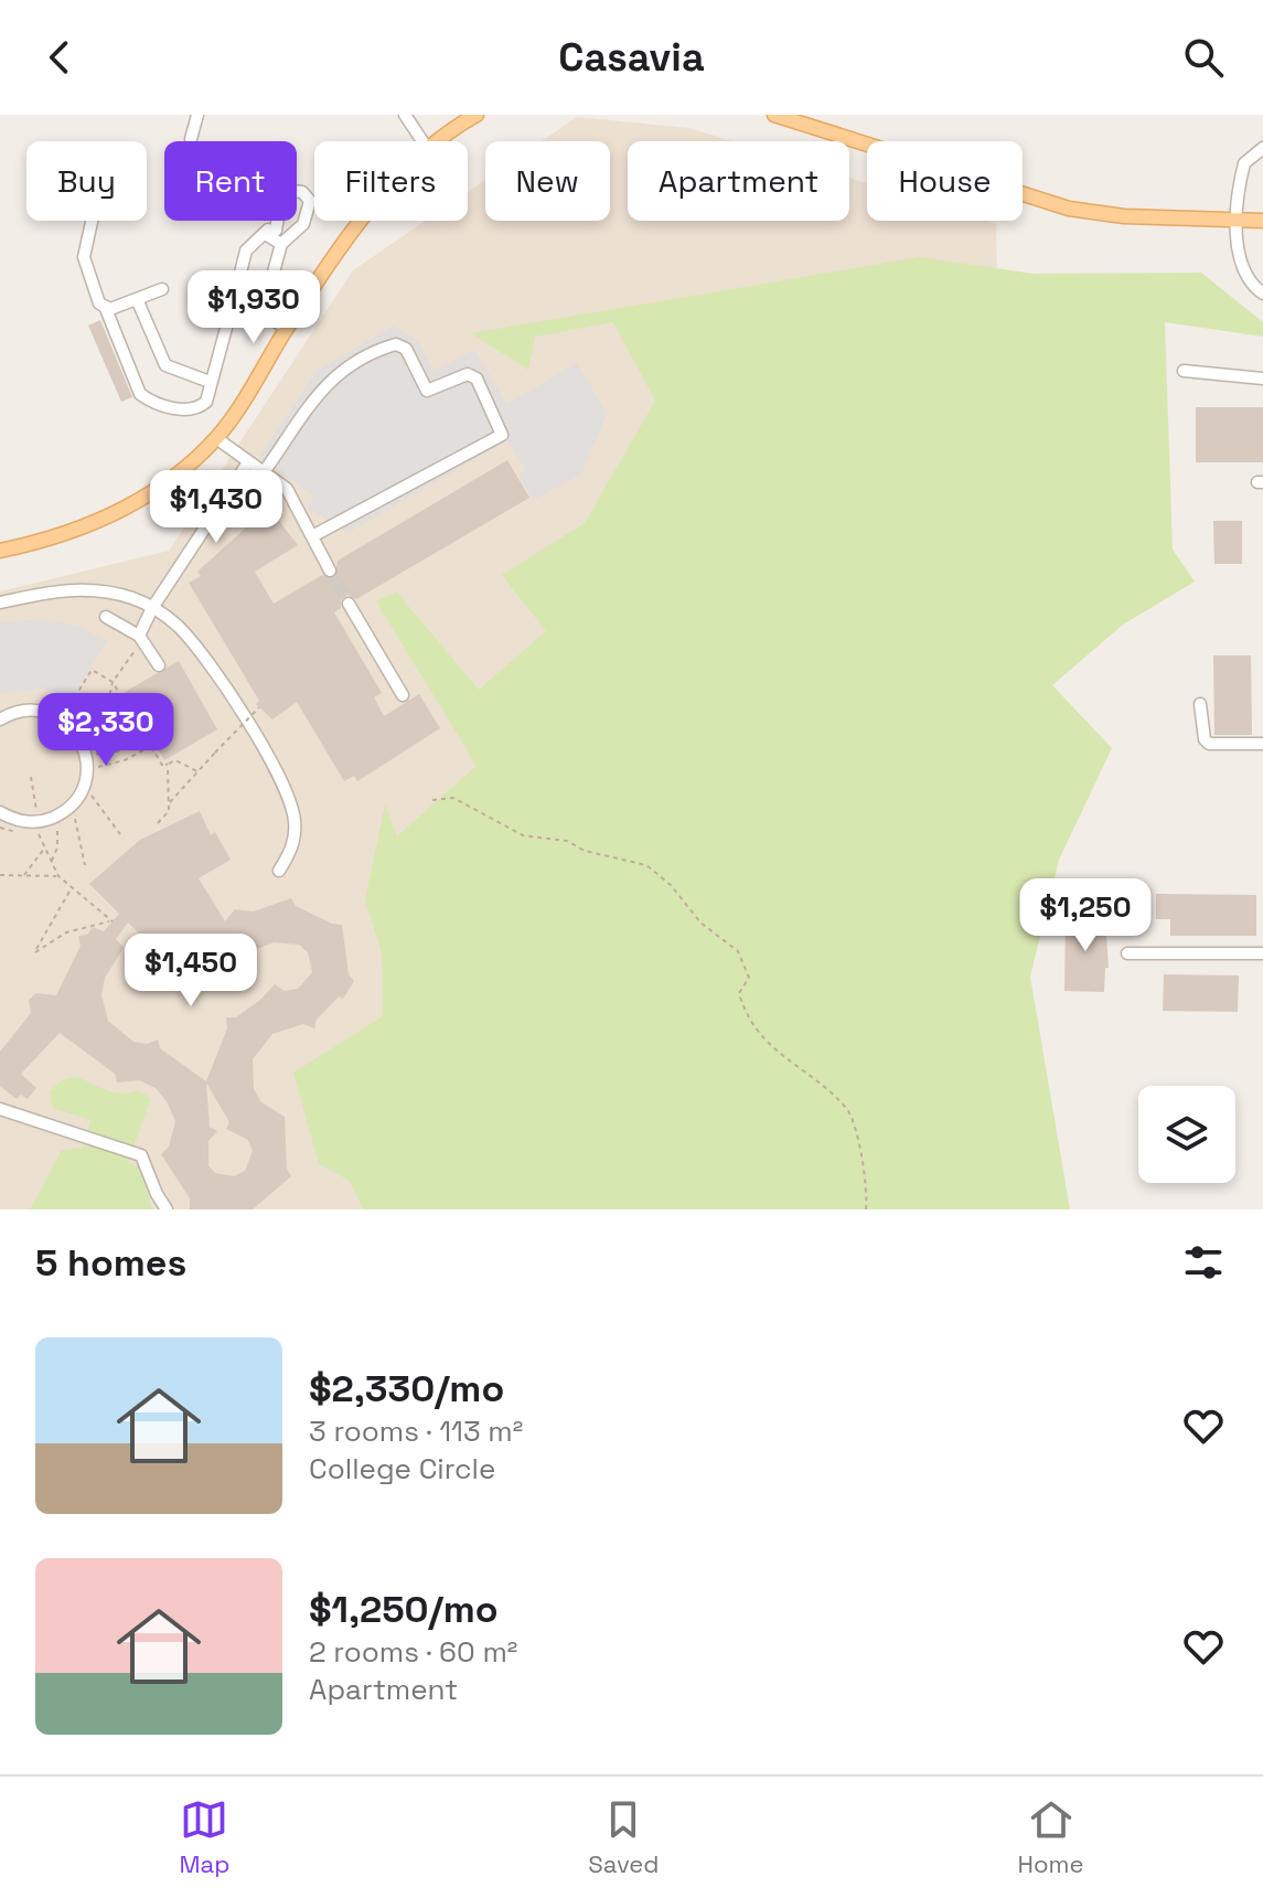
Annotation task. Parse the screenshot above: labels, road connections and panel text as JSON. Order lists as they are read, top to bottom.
{
  "page": {
    "header": "Casavia",
    "chip": [
      "Buy",
      "Rent",
      "Filters",
      "New",
      "Apartment",
      "House"
    ],
    "price": [
      "$1,930",
      "$1,430",
      "$2,330",
      "$1,250",
      "$1,450"
    ],
    "heading": "5 homes",
    "list": [
      {
        "name": "$2,330/mo",
        "note": "3 rooms · 113 m² · College Circle"
      },
      {
        "name": "$1,250/mo",
        "note": "2 rooms · 60 m² · Apartment"
      }
    ],
    "tabs": ["Map", "Saved", "Home"]
  }
}
